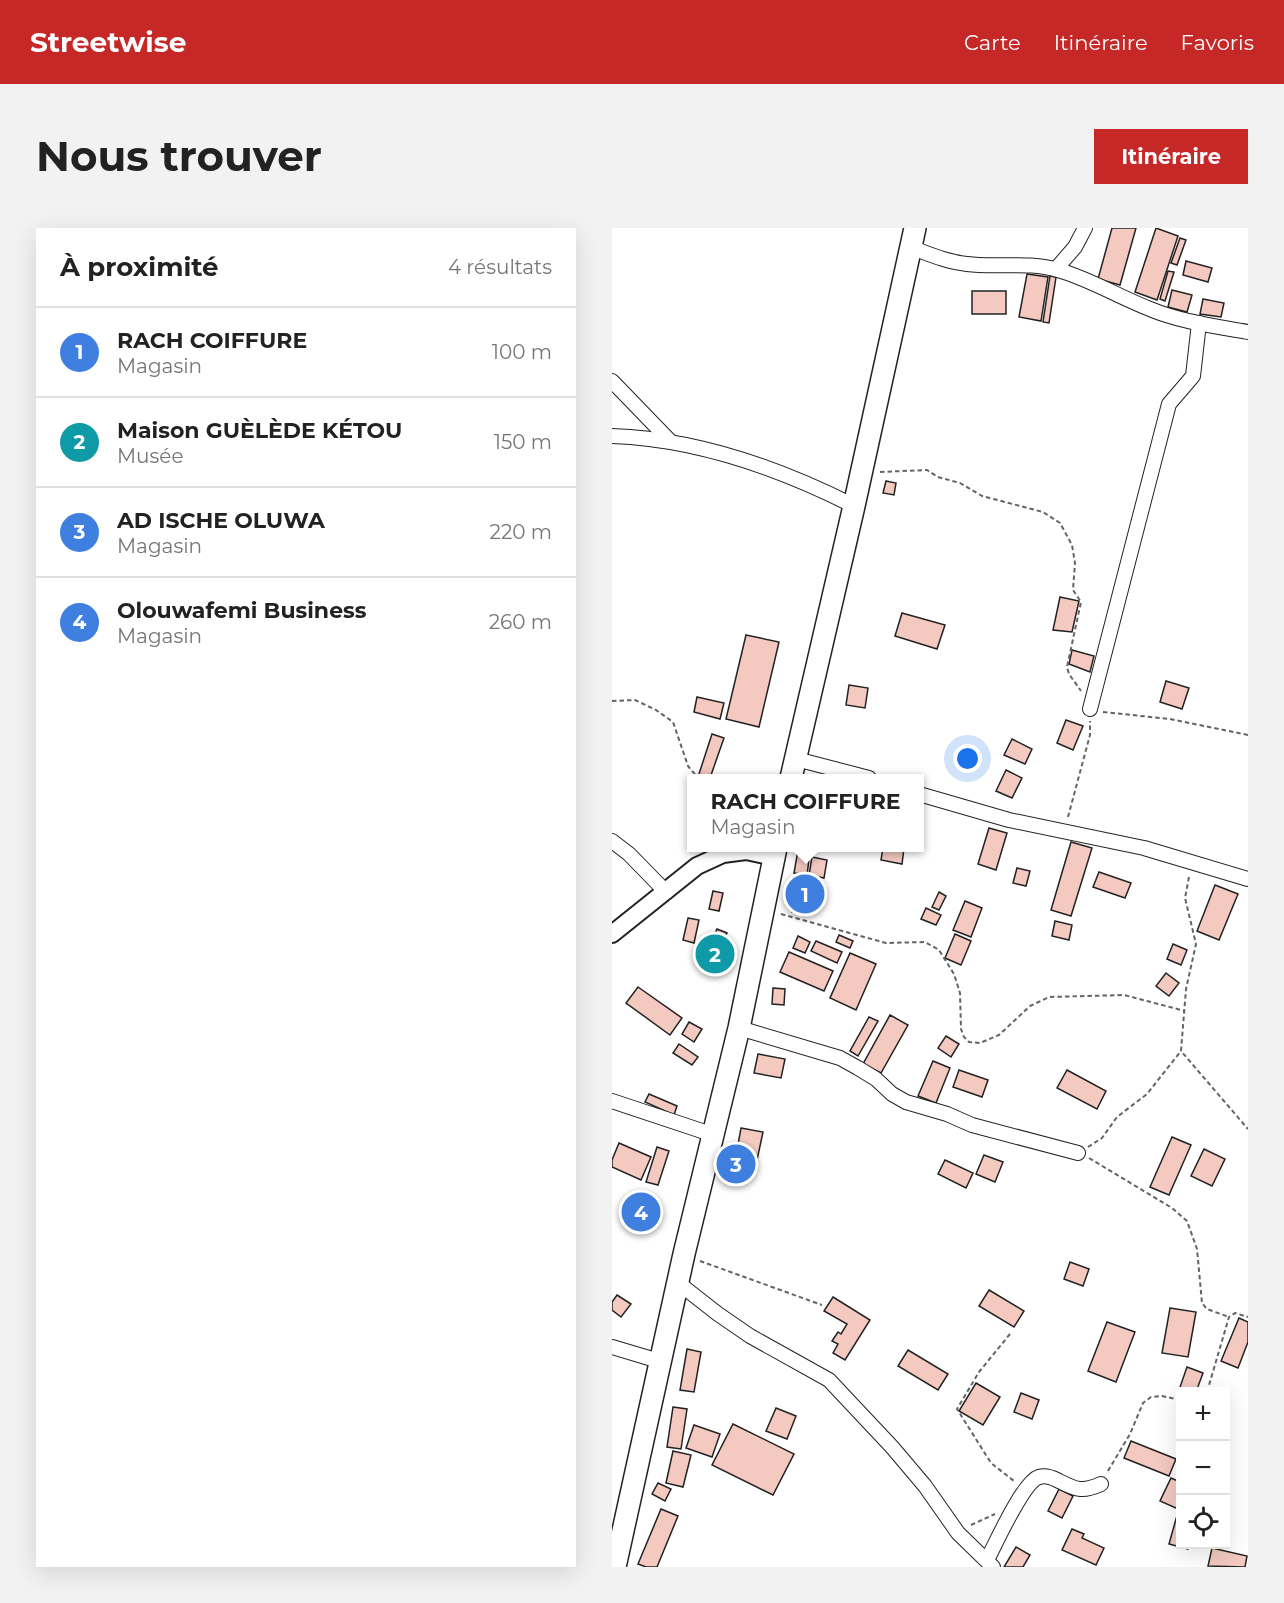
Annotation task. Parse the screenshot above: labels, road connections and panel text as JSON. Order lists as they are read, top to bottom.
{
  "page": {
    "header": "Streetwise",
    "nav": ["Carte", "Itinéraire", "Favoris"],
    "buttons": "Itinéraire",
    "title": "Nous trouver",
    "heading": ["À proximité", "4 résultats"],
    "list": [
      {
        "mark": "1",
        "name": "RACH COIFFURE",
        "note": "Magasin",
        "value": "100 m"
      },
      {
        "mark": "2",
        "name": "Maison GUÈLÈDE KÉTOU",
        "note": "Musée",
        "value": "150 m"
      },
      {
        "mark": "3",
        "name": "AD ISCHE OLUWA",
        "note": "Magasin",
        "value": "220 m"
      },
      {
        "mark": "4",
        "name": "Olouwafemi Business",
        "note": "Magasin",
        "value": "260 m"
      }
    ],
    "popup": ["RACH COIFFURE", "Magasin"],
    "pins": [
      "1",
      "2",
      "3",
      "4"
    ],
    "map_buttons": ["+", "−"]
  }
}
